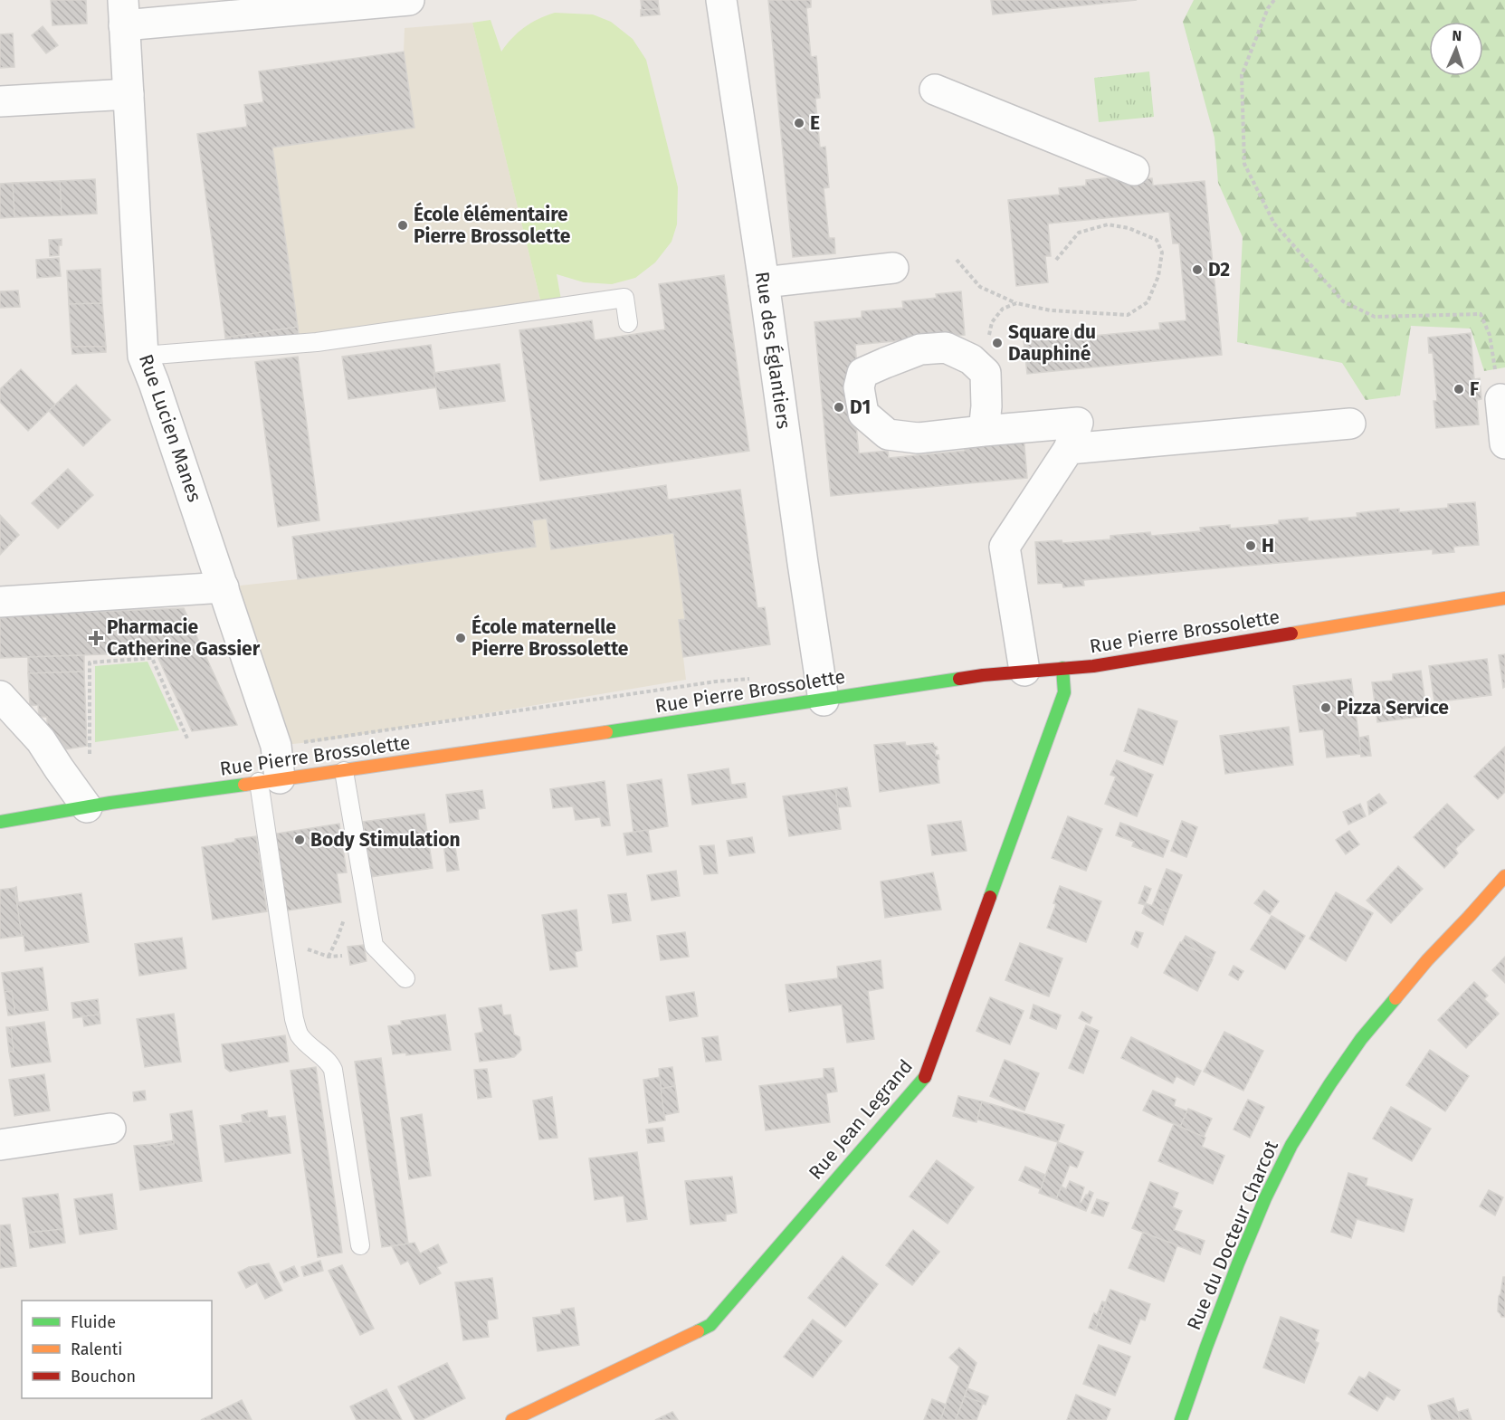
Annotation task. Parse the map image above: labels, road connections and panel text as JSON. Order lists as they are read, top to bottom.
{
  "streets": {
    "street": [
      "Rue des Églantiers",
      "Rue Lucien Manes",
      "Rue Pierre Brossolette",
      "Rue Jean Legrand",
      "Rue du Docteur Charcot"
    ]
  },
  "crossings": [
    ["Rue des Églantiers", "Rue Pierre Brossolette"],
    ["Rue Lucien Manes", "Rue Pierre Brossolette"],
    ["Rue Pierre Brossolette", "Rue Jean Legrand"]
  ],
  "places": {
    "other": [
      "E",
      "École élémentaire Pierre Brossolette",
      "D2",
      "Square du Dauphiné",
      "F",
      "D1",
      "H",
      "École maternelle Pierre Brossolette",
      "Pizza Service",
      "Body Stimulation"
    ],
    "health": ["Pharmacie Catherine Gassier"]
  },
  "legend": ["Fluide", "Ralenti", "Bouchon"],
  "north": "top"
}
